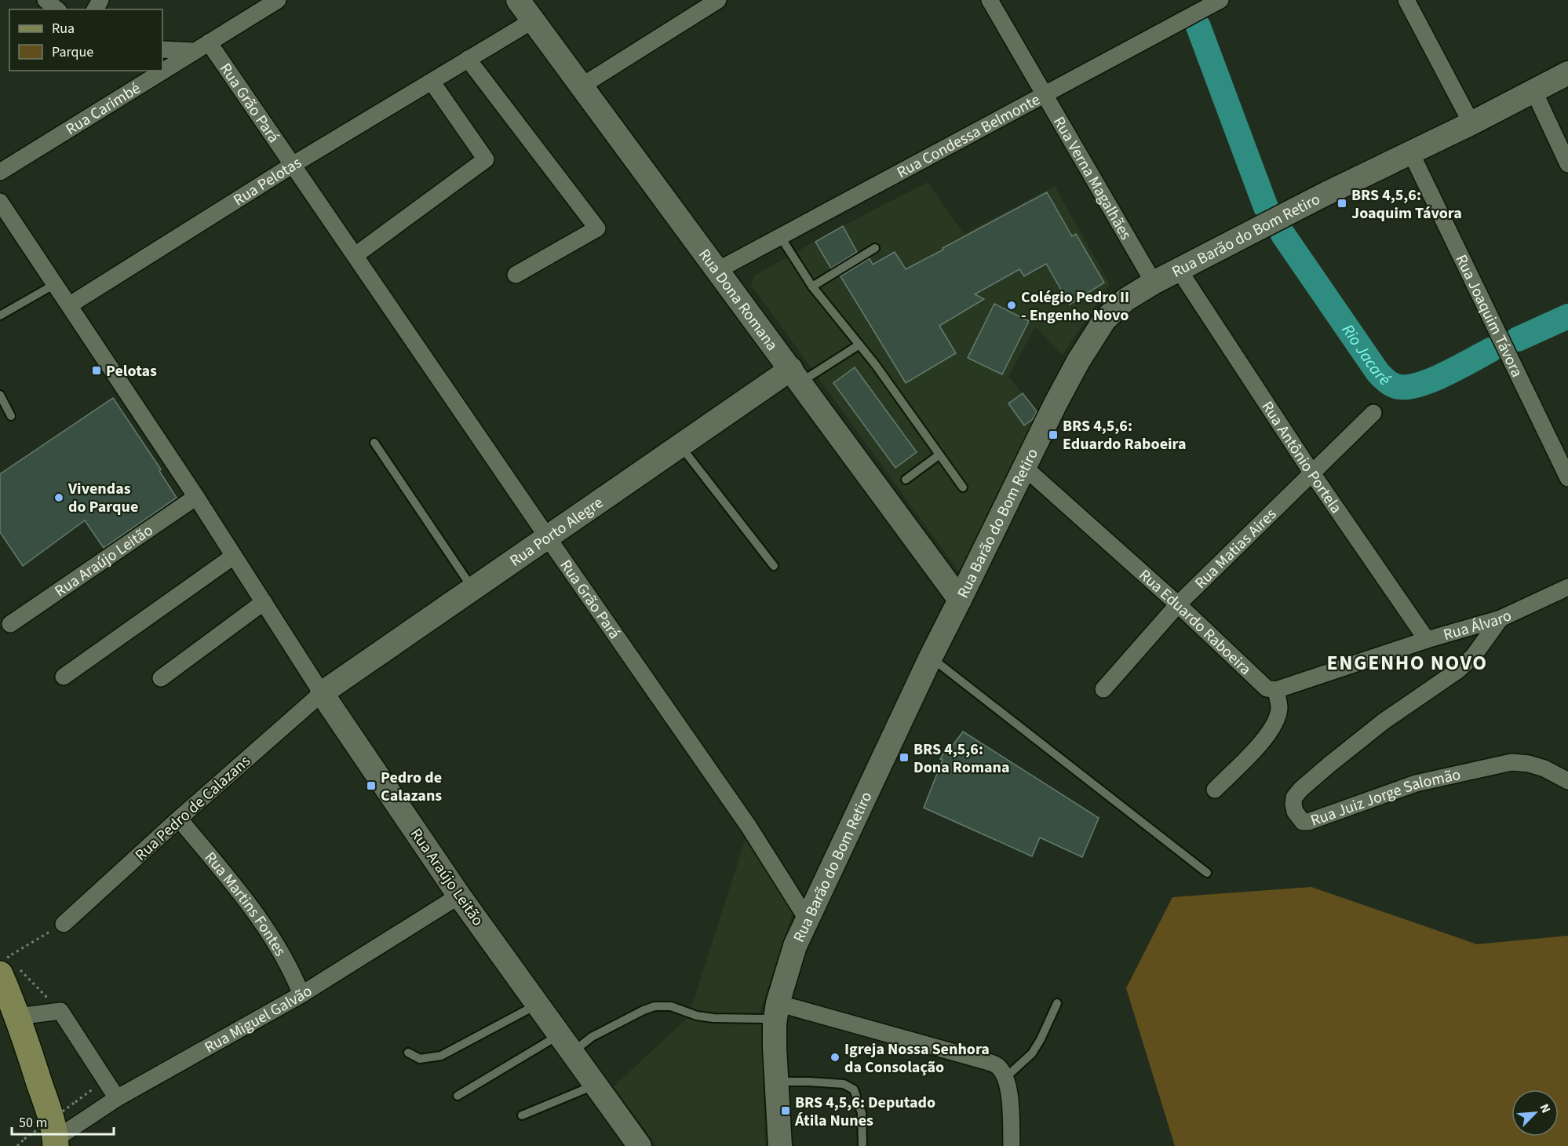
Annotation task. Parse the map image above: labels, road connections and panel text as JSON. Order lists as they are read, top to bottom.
{
  "streets": {
    "street": [
      "Rua Grão Pará",
      "Rua Carimbé",
      "Rua Condessa Belmonte",
      "Rua Verna Magalhães",
      "Rua Pelotas",
      "Rua Barão do Bom Retiro",
      "Rua Dona Romana",
      "Rua Joaquim Távora",
      "Rua Antônio Portela",
      "Rua Porto Alegre",
      "Rua Matias Aires",
      "Rua Araújo Leitão",
      "Rua Eduardo Raboeira",
      "Rua Álvaro",
      "Rua Juiz Jorge Salomão",
      "Rua Pedro de Calazans",
      "Rua Martins Fontes",
      "Rua Miguel Galvão"
    ]
  },
  "crossings": [
    ["Rua Grão Pará", "Rua Carimbé"],
    ["Rua Grão Pará", "Rua Pelotas"],
    ["Rua Grão Pará", "Rua Barão do Bom Retiro"],
    ["Rua Grão Pará", "Rua Porto Alegre"],
    ["Rua Condessa Belmonte", "Rua Verna Magalhães"],
    ["Rua Condessa Belmonte", "Rua Dona Romana"],
    ["Rua Verna Magalhães", "Rua Barão do Bom Retiro"],
    ["Rua Pelotas", "Rua Dona Romana"],
    ["Rua Pelotas", "Rua Araújo Leitão"],
    ["Rua Barão do Bom Retiro", "Rua Dona Romana"],
    ["Rua Barão do Bom Retiro", "Rua Joaquim Távora"],
    ["Rua Barão do Bom Retiro", "Rua Antônio Portela"],
    ["Rua Barão do Bom Retiro", "Rua Eduardo Raboeira"],
    ["Rua Dona Romana", "Rua Porto Alegre"],
    ["Rua Antônio Portela", "Rua Matias Aires"],
    ["Rua Antônio Portela", "Rua Álvaro"],
    ["Rua Porto Alegre", "Rua Araújo Leitão"],
    ["Rua Porto Alegre", "Rua Pedro de Calazans"],
    ["Rua Matias Aires", "Rua Eduardo Raboeira"],
    ["Rua Araújo Leitão", "Rua Pedro de Calazans"],
    ["Rua Araújo Leitão", "Rua Miguel Galvão"],
    ["Rua Eduardo Raboeira", "Rua Álvaro"],
    ["Rua Álvaro", "Rua Juiz Jorge Salomão"],
    ["Rua Pedro de Calazans", "Rua Martins Fontes"],
    ["Rua Martins Fontes", "Rua Miguel Galvão"]
  ],
  "districts": ["ENGENHO NOVO"],
  "water": ["Rio Jacaré"],
  "places": {
    "transit": [
      "BRS 4,5,6: Joaquim Távora",
      "Pelotas",
      "BRS 4,5,6: Eduardo Raboeira",
      "BRS 4,5,6: Dona Romana",
      "Pedro de Calazans",
      "BRS 4,5,6: Deputado Átila Nunes"
    ],
    "other": ["Colégio Pedro II - Engenho Novo", "Vivendas do Parque", "Igreja Nossa Senhora da Consolação"]
  },
  "legend": ["Rua", "Parque"],
  "scale_bar": "50 m",
  "north": "top right"
}
